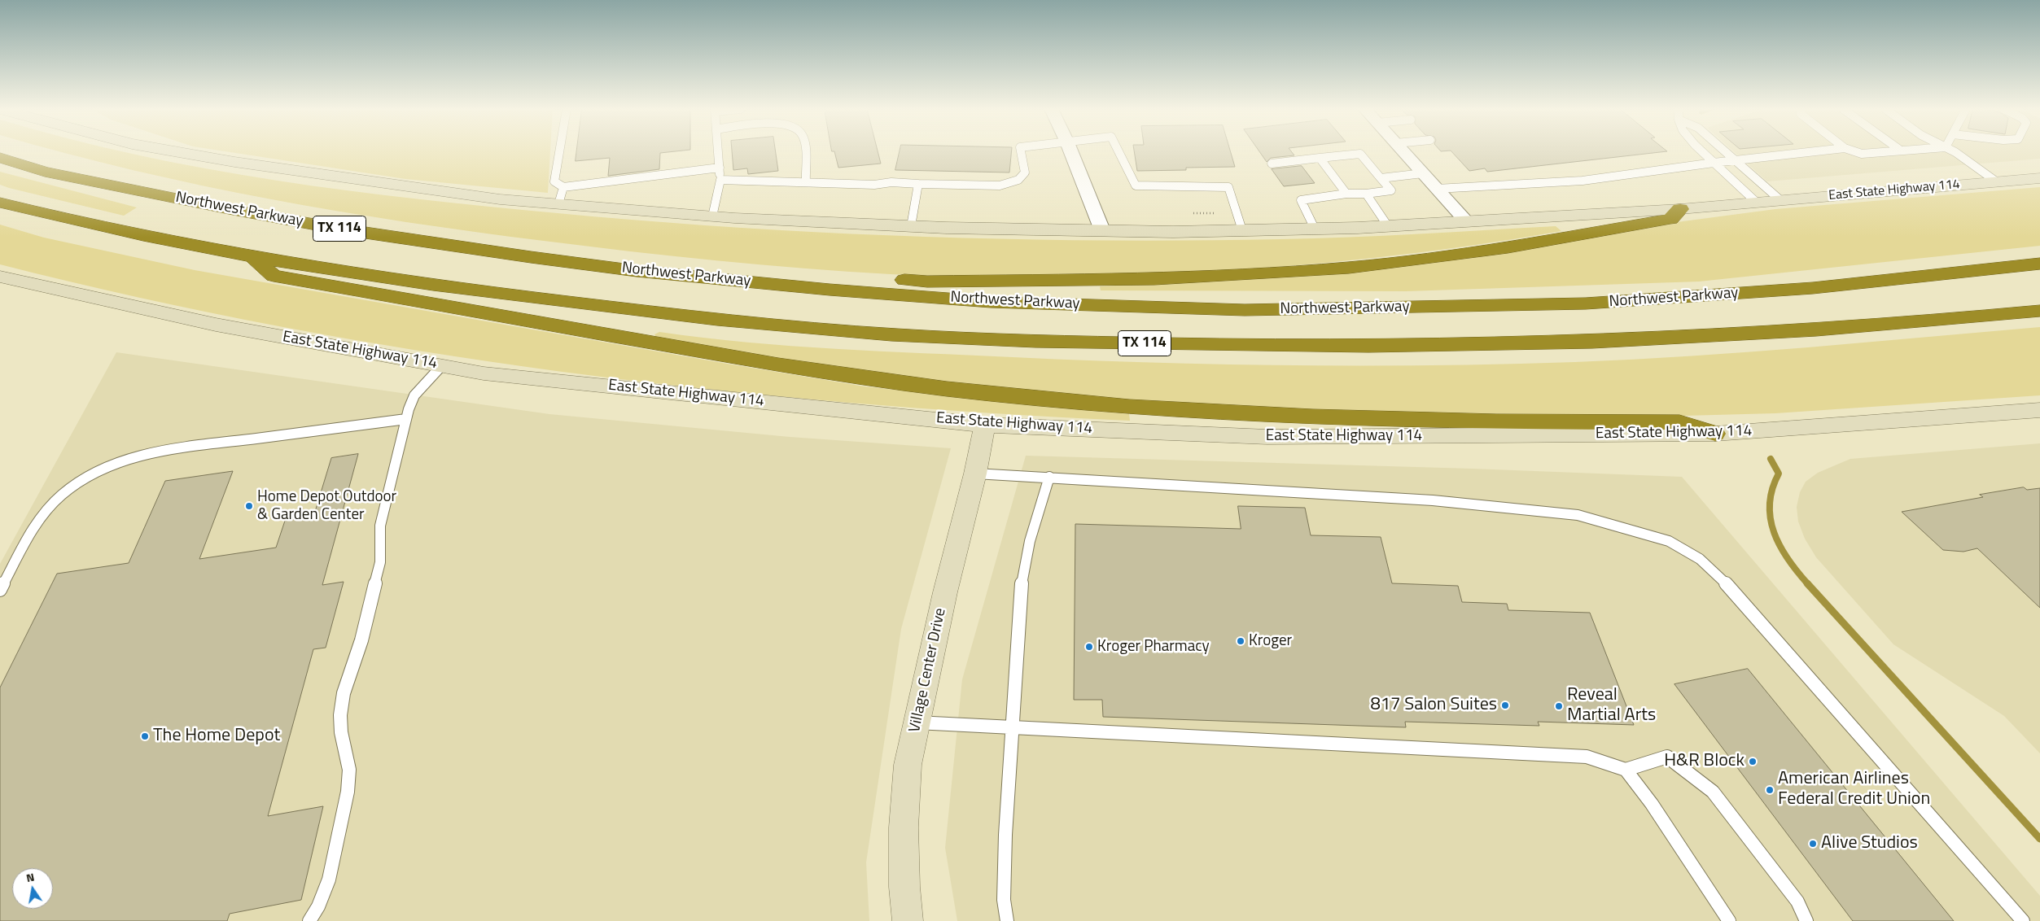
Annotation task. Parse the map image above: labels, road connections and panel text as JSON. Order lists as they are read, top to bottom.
{
  "streets": {
    "highway": ["Northwest Parkway", "TX 114"],
    "main road": ["East State Highway 114", "Village Center Drive"]
  },
  "crossings": [
    ["East State Highway 114", "Village Center Drive"]
  ],
  "places": [
    "Home Depot Outdoor & Garden Center",
    "Kroger",
    "Kroger Pharmacy",
    "817 Salon Suites",
    "Reveal Martial Arts",
    "The Home Depot",
    "H&R Block",
    "American Airlines Federal Credit Union",
    "Alive Studios"
  ],
  "north": "top"
}
